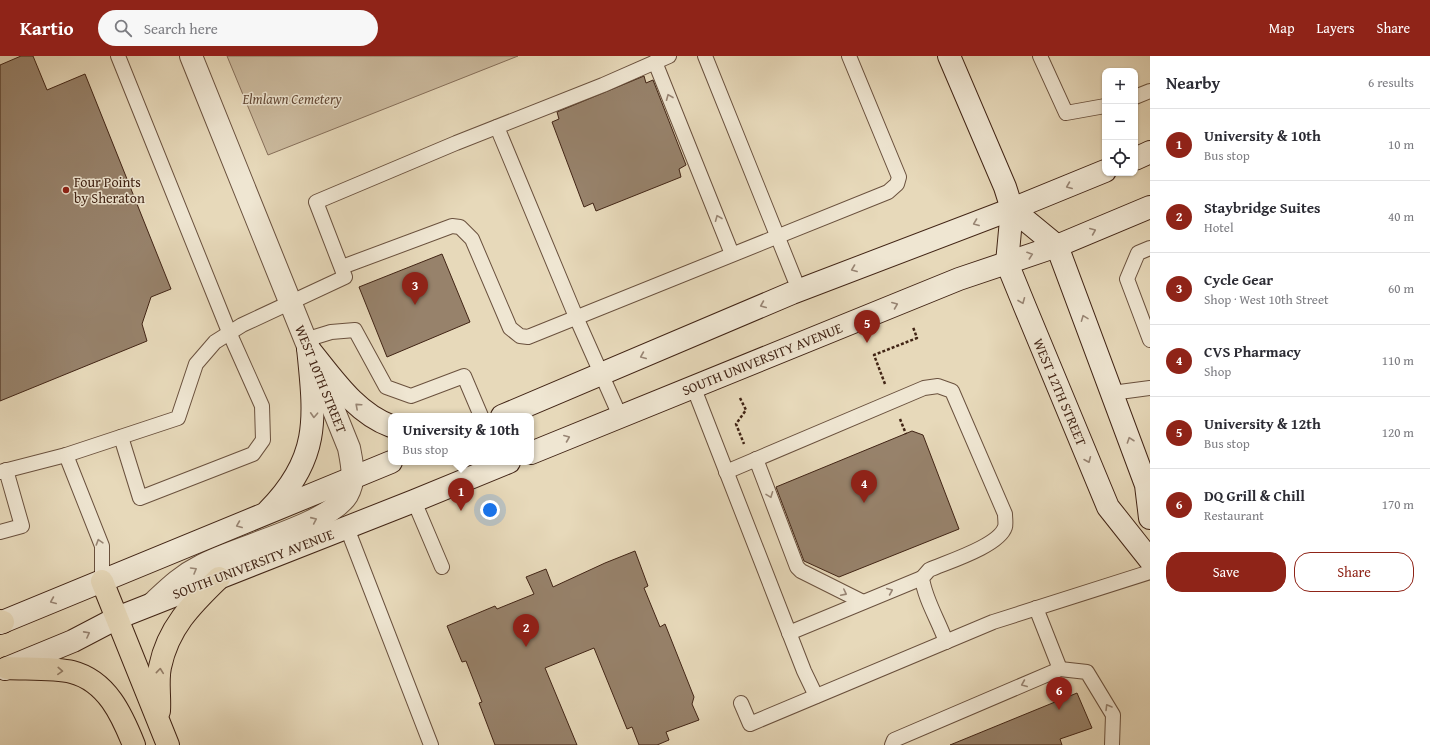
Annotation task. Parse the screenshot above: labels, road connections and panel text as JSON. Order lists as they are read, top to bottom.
{
  "streets": {
    "main road": ["SOUTH UNIVERSITY AVENUE", "WEST 10TH STREET", "WEST 12TH STREET"]
  },
  "crossings": [
    ["SOUTH UNIVERSITY AVENUE", "WEST 12TH STREET"]
  ],
  "parks": ["Elmlawn Cemetery"],
  "places": ["Four Points by Sheraton"],
  "page": {
    "header": "Kartio",
    "search": "Search here",
    "nav": ["Map", "Layers", "Share"],
    "heading": ["Nearby", "6 results"],
    "map_buttons": ["+", "−"],
    "list": [
      {
        "mark": "1",
        "name": "University & 10th",
        "note": "Bus stop",
        "value": "10 m"
      },
      {
        "mark": "2",
        "name": "Staybridge Suites",
        "note": "Hotel",
        "value": "40 m"
      },
      {
        "mark": "3",
        "name": "Cycle Gear",
        "note": "Shop · West 10th Street",
        "value": "60 m"
      },
      {
        "mark": "4",
        "name": "CVS Pharmacy",
        "note": "Shop",
        "value": "110 m"
      },
      {
        "mark": "5",
        "name": "University & 12th",
        "note": "Bus stop",
        "value": "120 m"
      },
      {
        "mark": "6",
        "name": "DQ Grill & Chill",
        "note": "Restaurant",
        "value": "170 m"
      }
    ],
    "pins": [
      "3",
      "5",
      "4",
      "1",
      "2",
      "6"
    ],
    "popup": ["University & 10th", "Bus stop"],
    "buttons": ["Save", "Share"]
  }
}
